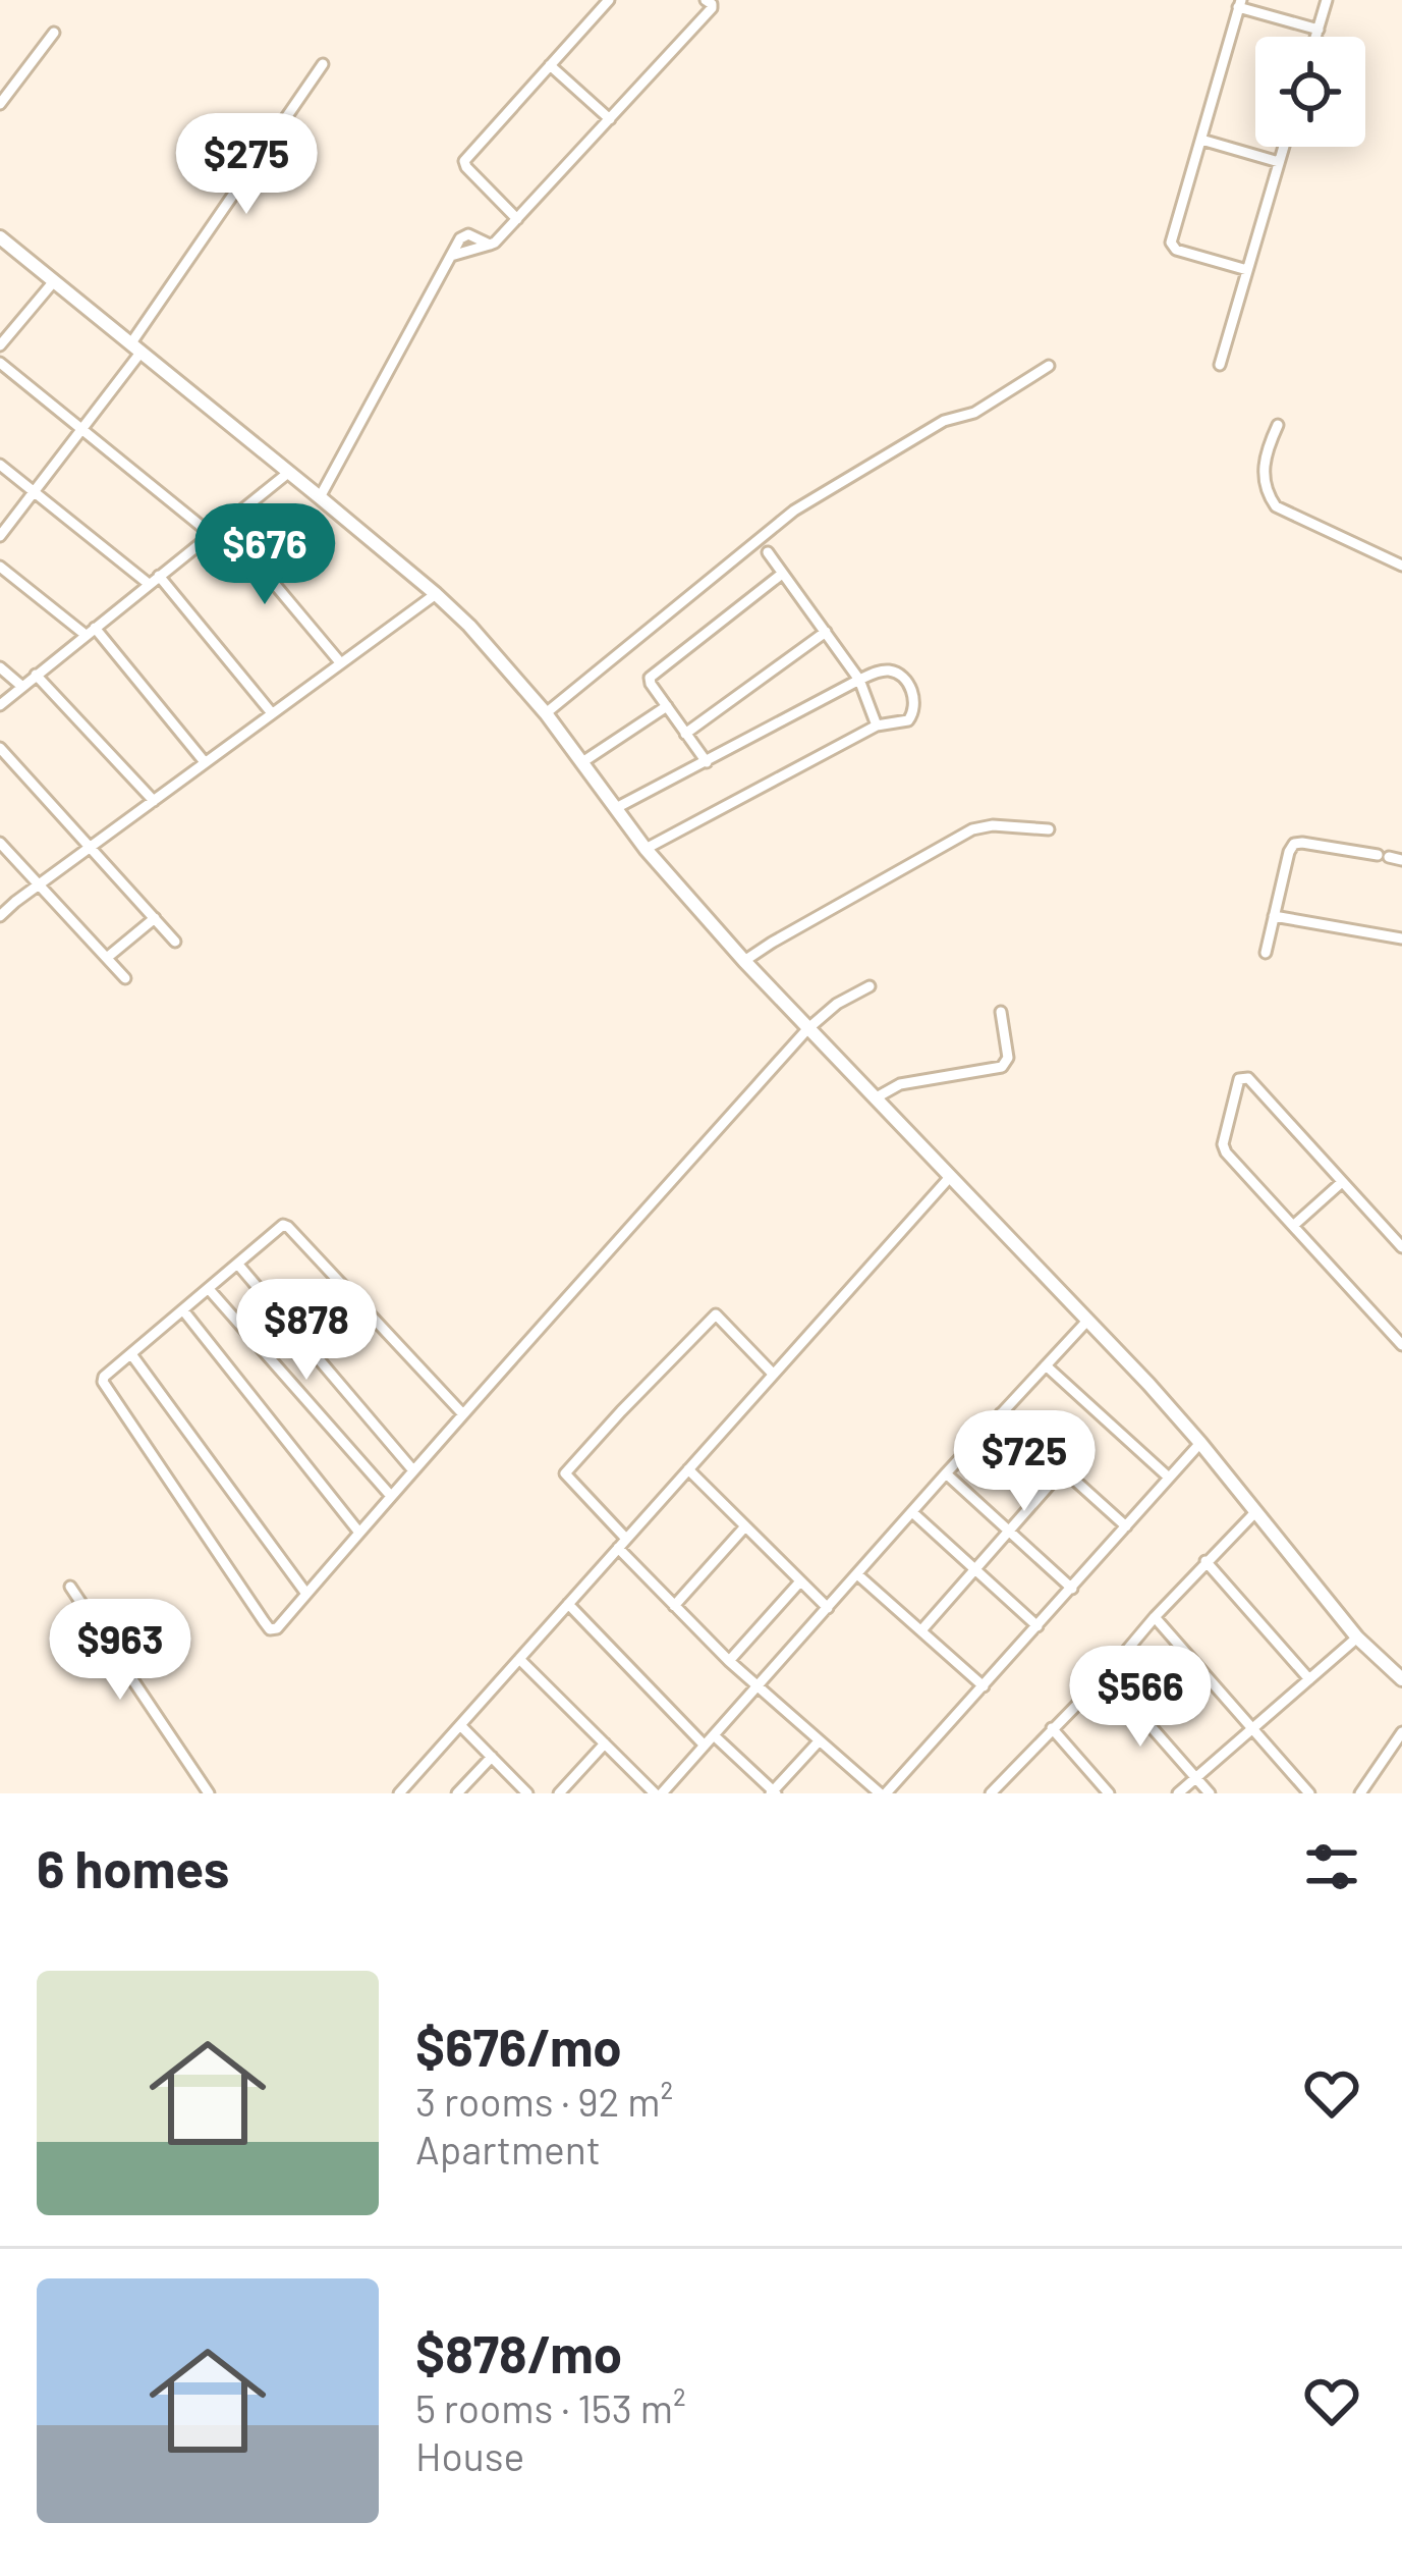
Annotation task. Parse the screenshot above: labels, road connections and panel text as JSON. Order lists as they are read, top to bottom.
{
  "page": {
    "price": [
      "$275",
      "$676",
      "$878",
      "$725",
      "$963",
      "$566"
    ],
    "heading": "6 homes",
    "list": [
      {
        "name": "$676/mo",
        "note": "3 rooms · 92 m² · Apartment"
      },
      {
        "name": "$878/mo",
        "note": "5 rooms · 153 m² · House"
      }
    ]
  }
}
